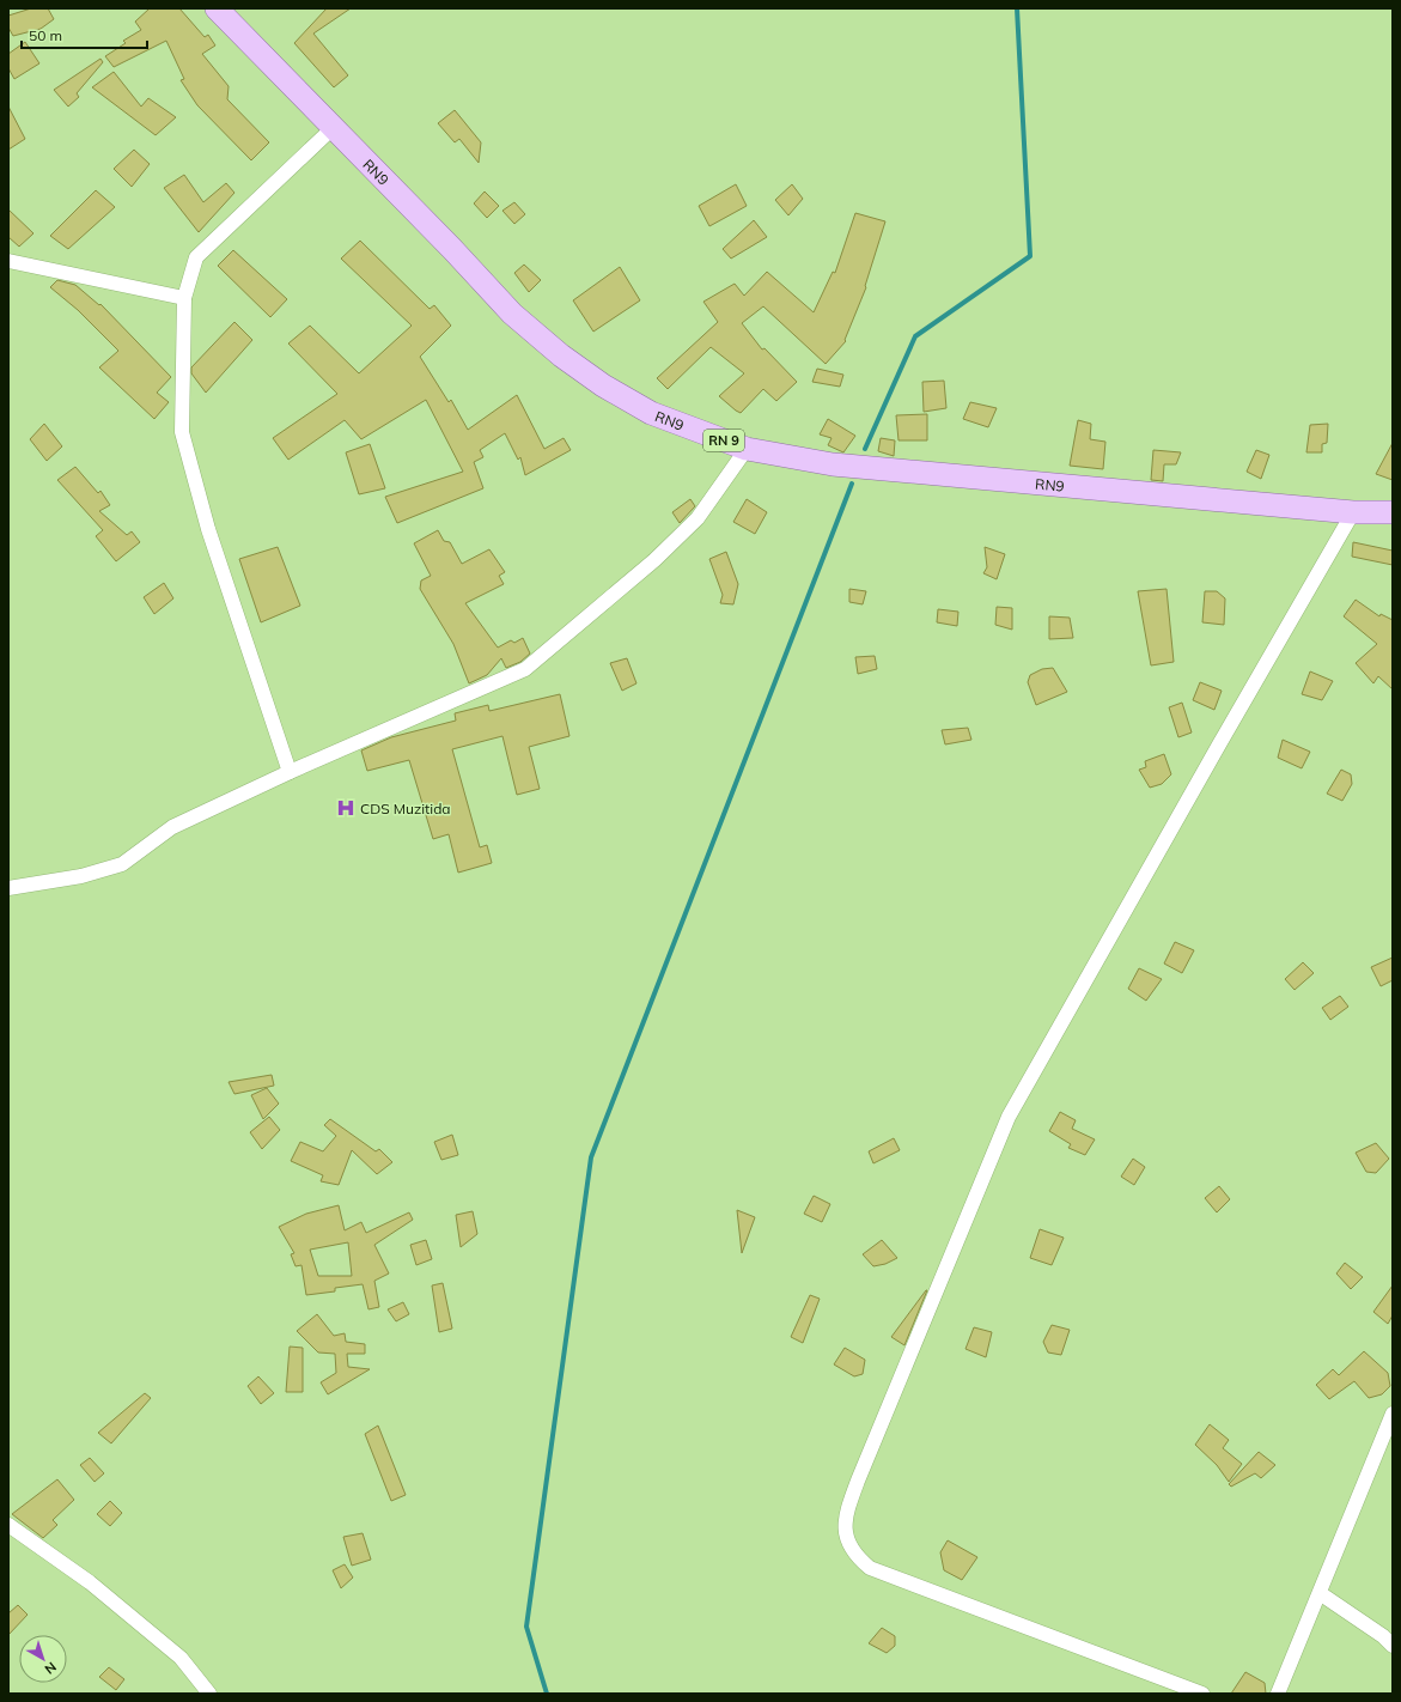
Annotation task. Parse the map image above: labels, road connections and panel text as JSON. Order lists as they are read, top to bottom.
{
  "streets": {
    "main road": ["RN9", "RN 9"]
  },
  "places": {
    "hospital": ["CDS Muzitida"]
  },
  "scale_bar": "50 m",
  "north": "bottom right"
}
